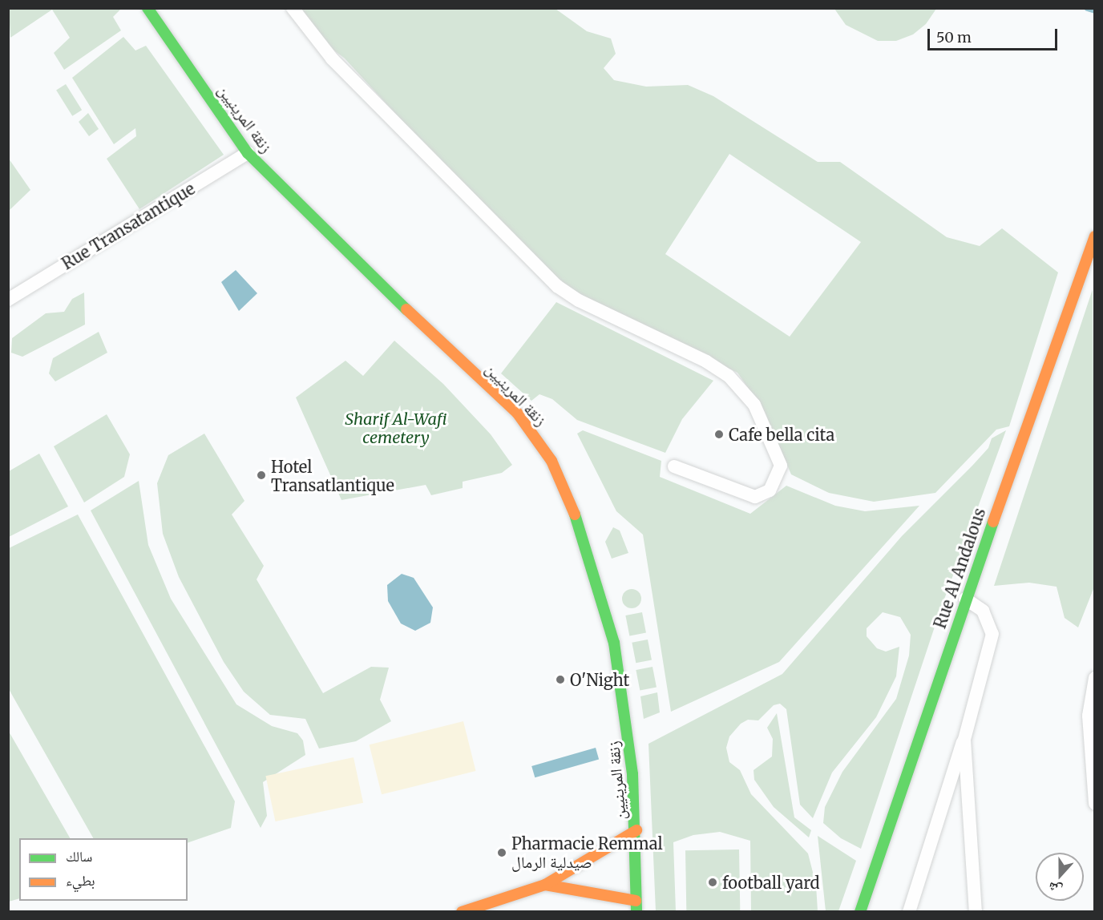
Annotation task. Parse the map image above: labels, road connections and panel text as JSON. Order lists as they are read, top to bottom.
{
  "streets": {
    "main road": ["زنقة المرينيين", "Rue Al Andalous"],
    "street": ["Rue Transatantique"]
  },
  "crossings": [
    ["زنقة المرينيين", "Rue Transatantique"]
  ],
  "parks": ["Sharif Al-Wafi cemetery"],
  "places": [
    "Cafe bella cita",
    "Hotel Transatlantique",
    "O'Night",
    "Pharmacie Remmal صيدلية الرمال",
    "football yard"
  ],
  "legend": ["سالك", "بطيء"],
  "scale_bar": "50 m",
  "north": "bottom"
}
